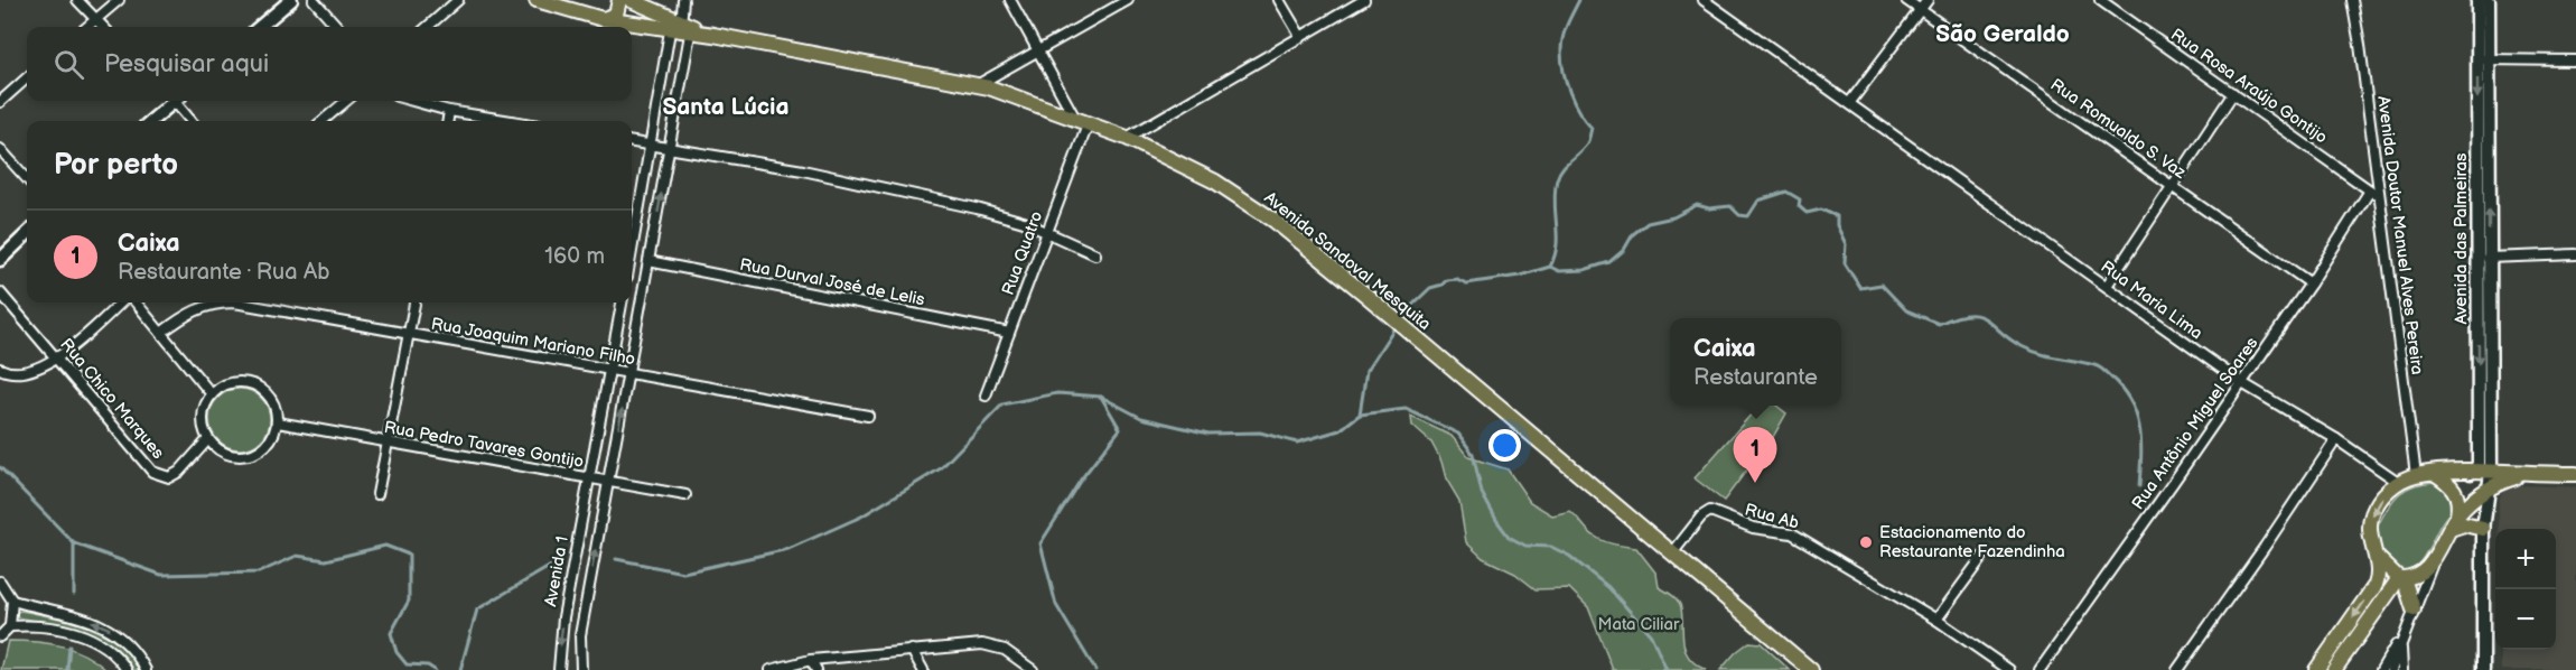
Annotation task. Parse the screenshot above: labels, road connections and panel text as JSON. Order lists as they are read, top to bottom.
{
  "streets": {
    "main road": ["Avenida das Palmeiras", "Avenida Sandoval Mesquita"],
    "street": [
      "Rua Rosa Araújo Gontijo",
      "Rua Romualdo S. Vaz",
      "Avenida Doutor Manuel Alves Pereira",
      "Rua Quatro",
      "Rua Durval José de Lelis",
      "Rua Maria Lima",
      "Rua Joaquim Mariano Filho",
      "Rua Chico Marques",
      "Rua Antônio Miguel Soares",
      "Rua Pedro Tavares Gontijo",
      "Rua Ab",
      "Avenida 1"
    ]
  },
  "crossings": [
    ["Rua Rosa Araújo Gontijo", "Avenida Doutor Manuel Alves Pereira"],
    ["Rua Rosa Araújo Gontijo", "Rua Antônio Miguel Soares"],
    ["Rua Romualdo S. Vaz", "Rua Antônio Miguel Soares"],
    ["Avenida Doutor Manuel Alves Pereira", "Rua Maria Lima"],
    ["Rua Quatro", "Avenida Sandoval Mesquita"],
    ["Rua Quatro", "Rua Durval José de Lelis"],
    ["Avenida Sandoval Mesquita", "Rua Ab"],
    ["Avenida Sandoval Mesquita", "Avenida 1"],
    ["Rua Durval José de Lelis", "Avenida 1"],
    ["Rua Maria Lima", "Rua Antônio Miguel Soares"],
    ["Rua Joaquim Mariano Filho", "Avenida 1"],
    ["Rua Chico Marques", "Rua Pedro Tavares Gontijo"],
    ["Rua Pedro Tavares Gontijo", "Avenida 1"]
  ],
  "districts": ["São Geraldo", "Santa Lúcia"],
  "parks": ["Mata Ciliar"],
  "places": ["Estacionamento do Restaurante Fazendinha"],
  "page": {
    "search": "Pesquisar aqui",
    "heading": "Por perto",
    "list": [
      {
        "mark": "1",
        "name": "Caixa",
        "note": "Restaurante · Rua Ab",
        "value": "160 m"
      }
    ],
    "popup": ["Caixa", "Restaurante"],
    "pins": "1",
    "map_buttons": ["+", "−"]
  }
}
